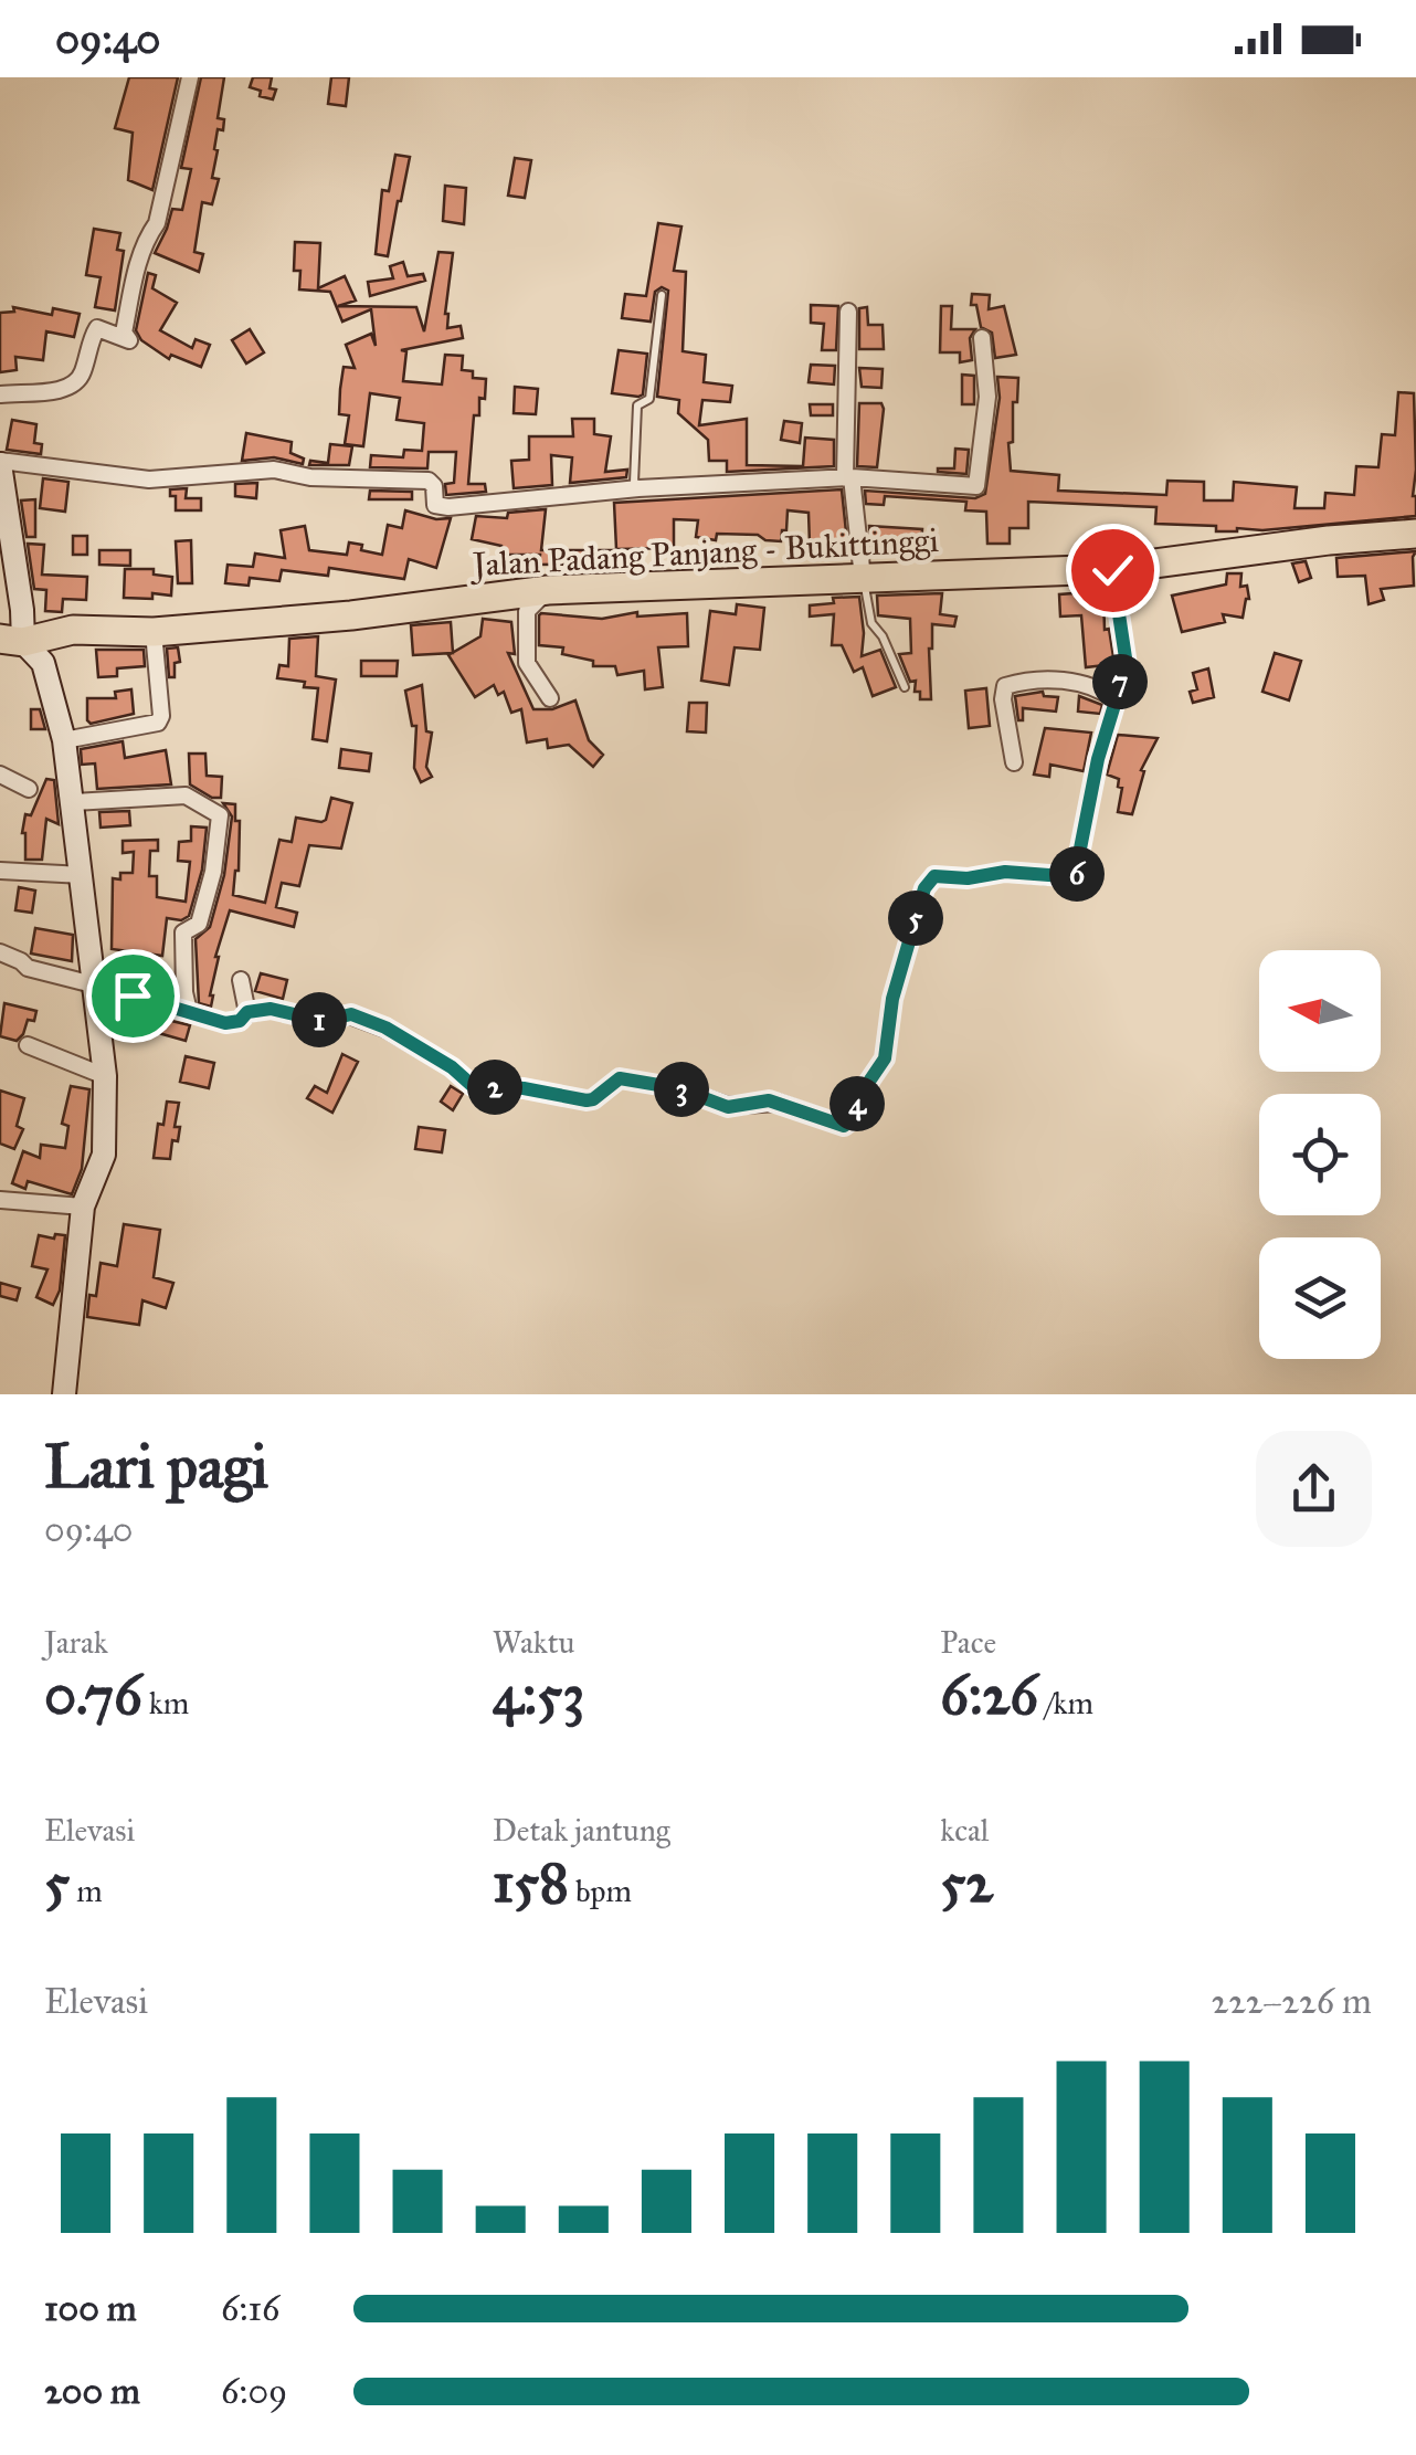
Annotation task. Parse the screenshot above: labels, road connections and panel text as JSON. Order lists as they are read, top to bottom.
{
  "streets": {
    "highway": ["Jalan Padang Panjang - Bukittinggi"]
  },
  "north": "left",
  "page": {
    "status": "09:40",
    "pins": [
      "7",
      "6",
      "5",
      "1",
      "2",
      "3",
      "4"
    ],
    "heading": ["Lari pagi", "09:40"],
    "stats": [
      ["Jarak", "0.76 km"],
      ["Waktu", "4:53"],
      ["Pace", "6:26 /km"],
      ["Elevasi", "5 m"],
      ["Detak jantung", "158 bpm"],
      ["kcal", "52"]
    ],
    "chart": ["Elevasi", "222–226 m"],
    "list": [
      {
        "name": "100 m",
        "note": "6:16"
      },
      {
        "name": "200 m",
        "note": "6:09"
      }
    ]
  }
}
